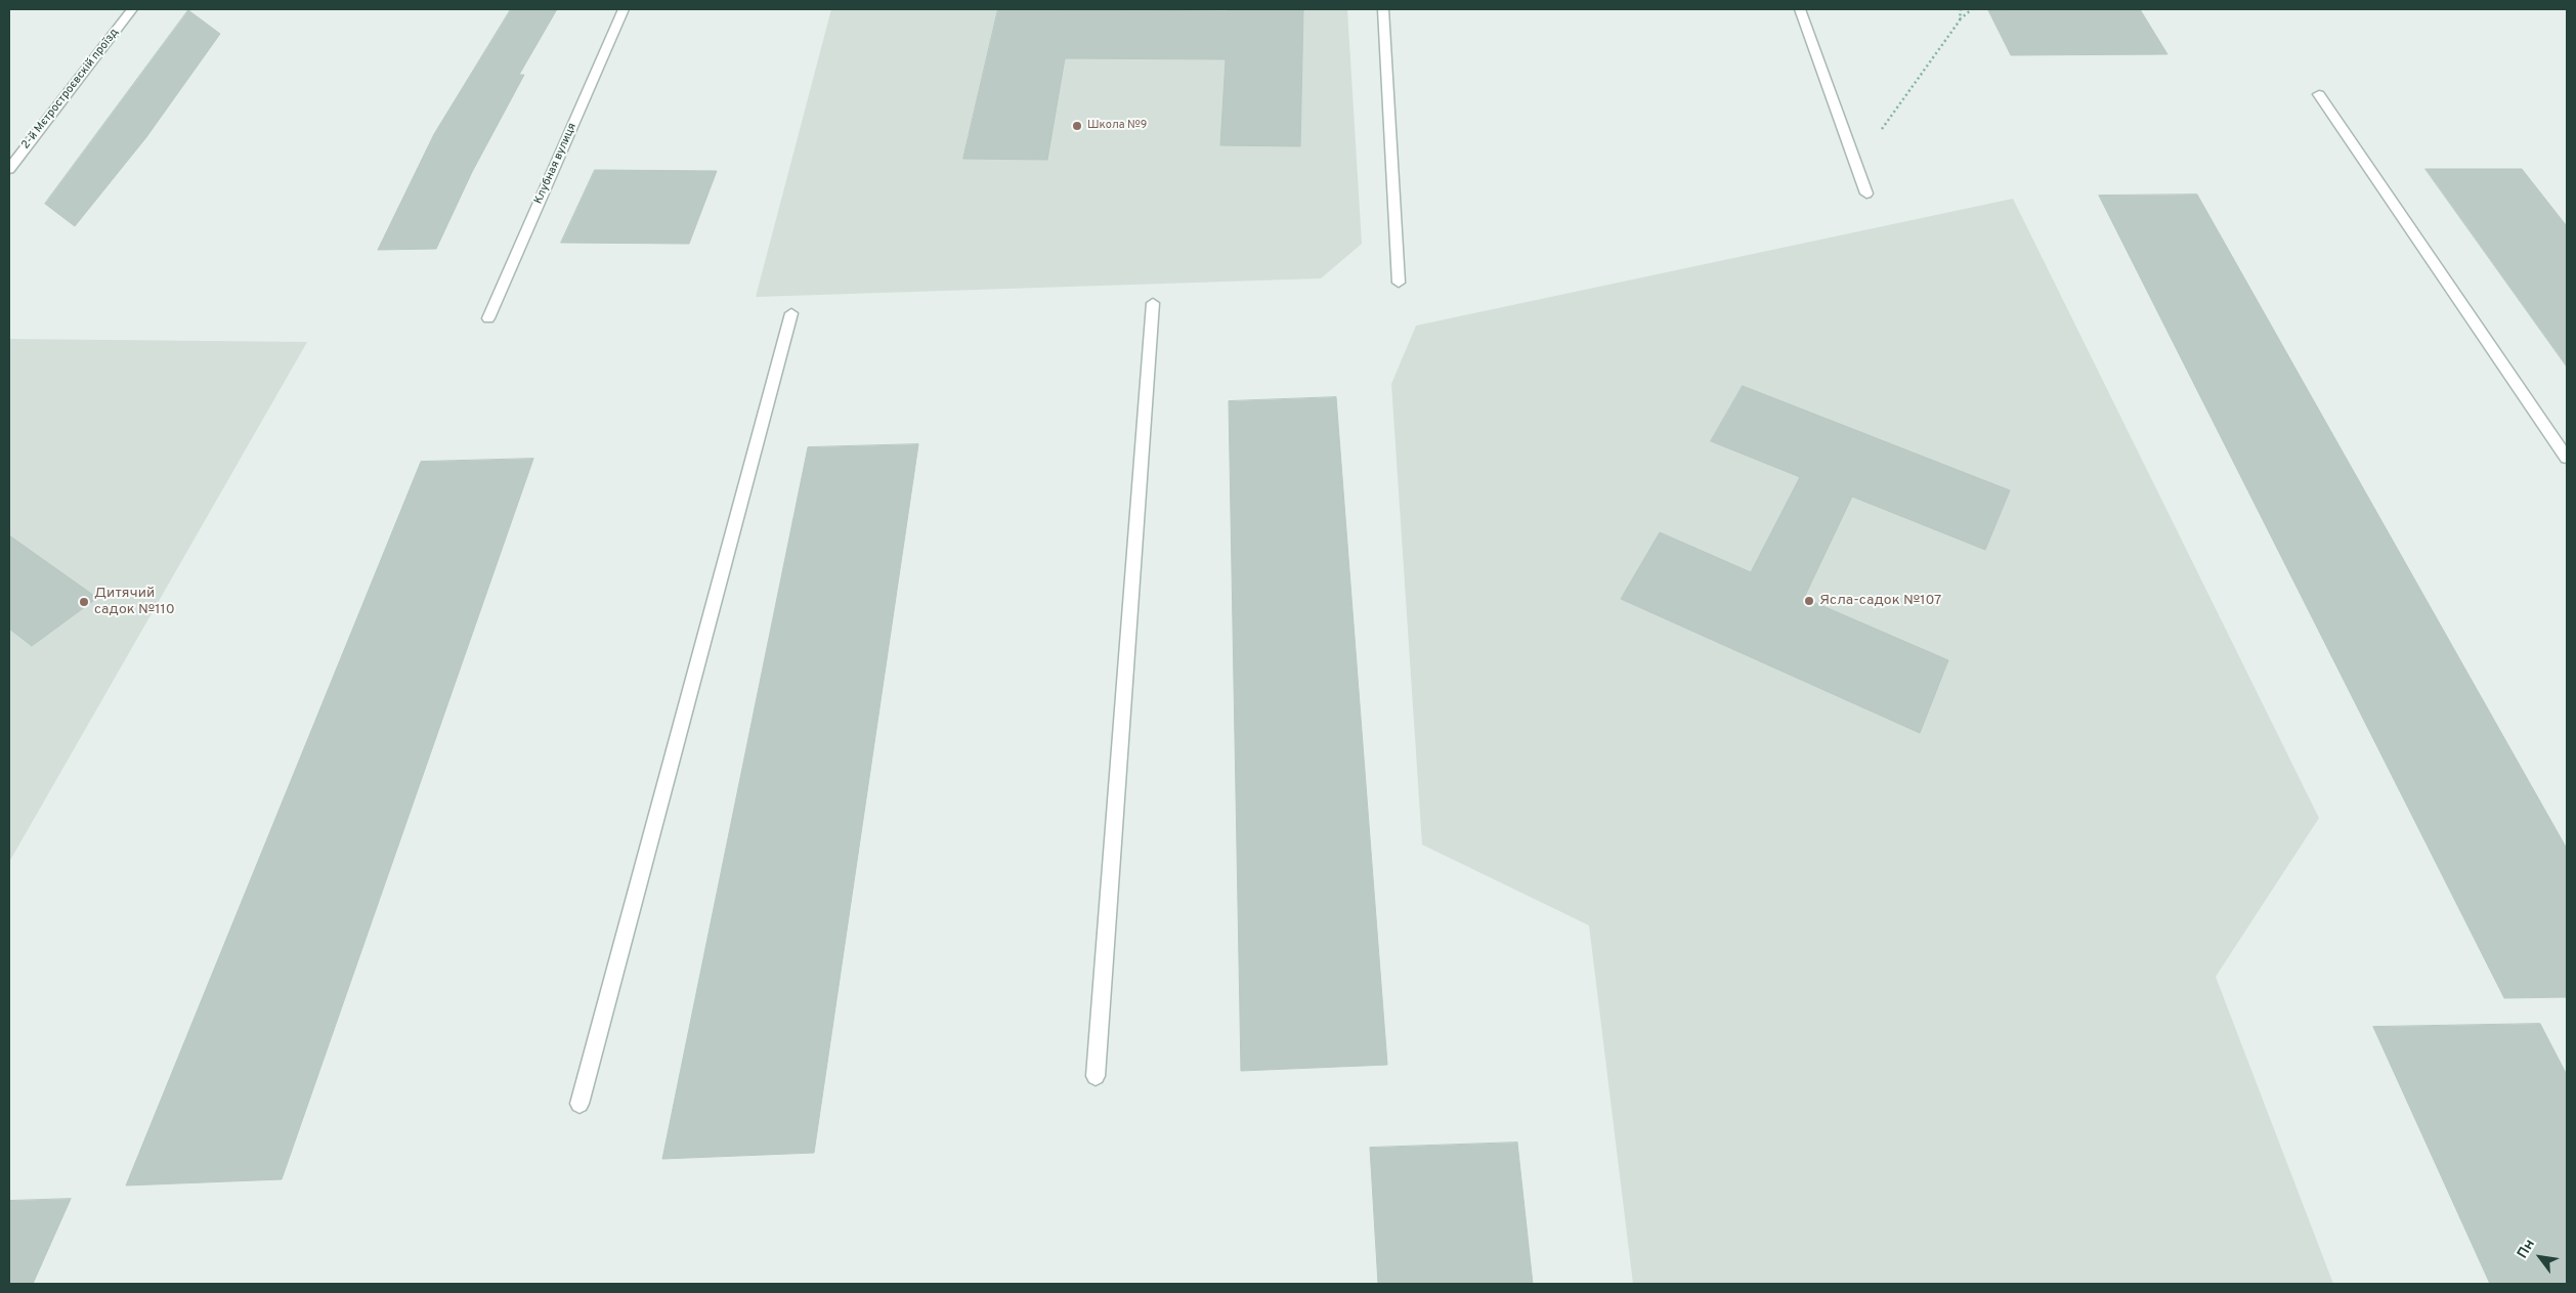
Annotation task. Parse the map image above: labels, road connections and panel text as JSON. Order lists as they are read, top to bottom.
{
  "streets": {
    "street": ["2-й Мєтростроєвскій проїзд", "Клубная вулиця"]
  },
  "places": ["Школа №9", "Ясла-садок №107", "Дитячий садок №110"],
  "north": "top left"
}
